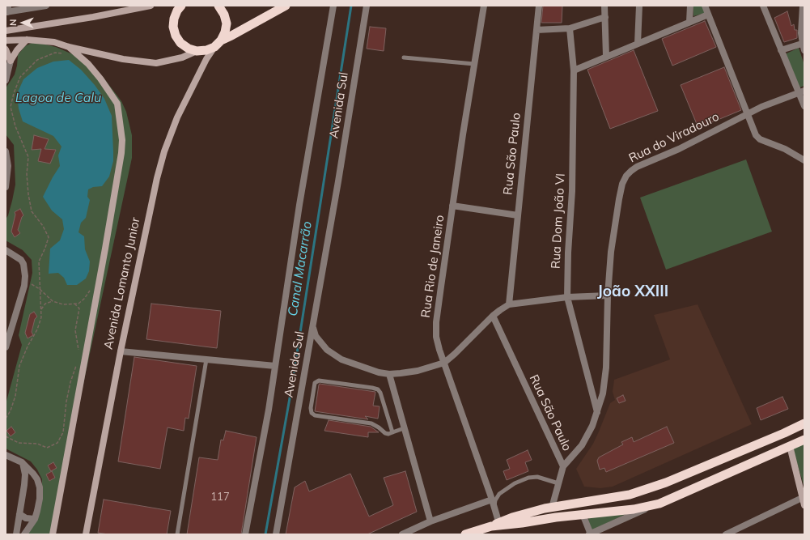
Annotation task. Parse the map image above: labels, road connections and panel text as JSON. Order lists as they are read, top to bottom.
{
  "streets": {
    "main road": ["Avenida Lomanto Junior"],
    "street": [
      "Avenida Sul",
      "Rua do Viradouro",
      "Rua São Paulo",
      "Rua Dom João VI",
      "Rua Rio de Janeiro"
    ]
  },
  "crossings": [
    ["Rua do Viradouro", "Rua São Paulo"],
    ["Rua do Viradouro", "Rua Dom João VI"]
  ],
  "districts": ["João XXIII"],
  "water": ["Lagoa de Calu", "Canal Macarrão"],
  "house_numbers": ["117"],
  "north": "left"
}
